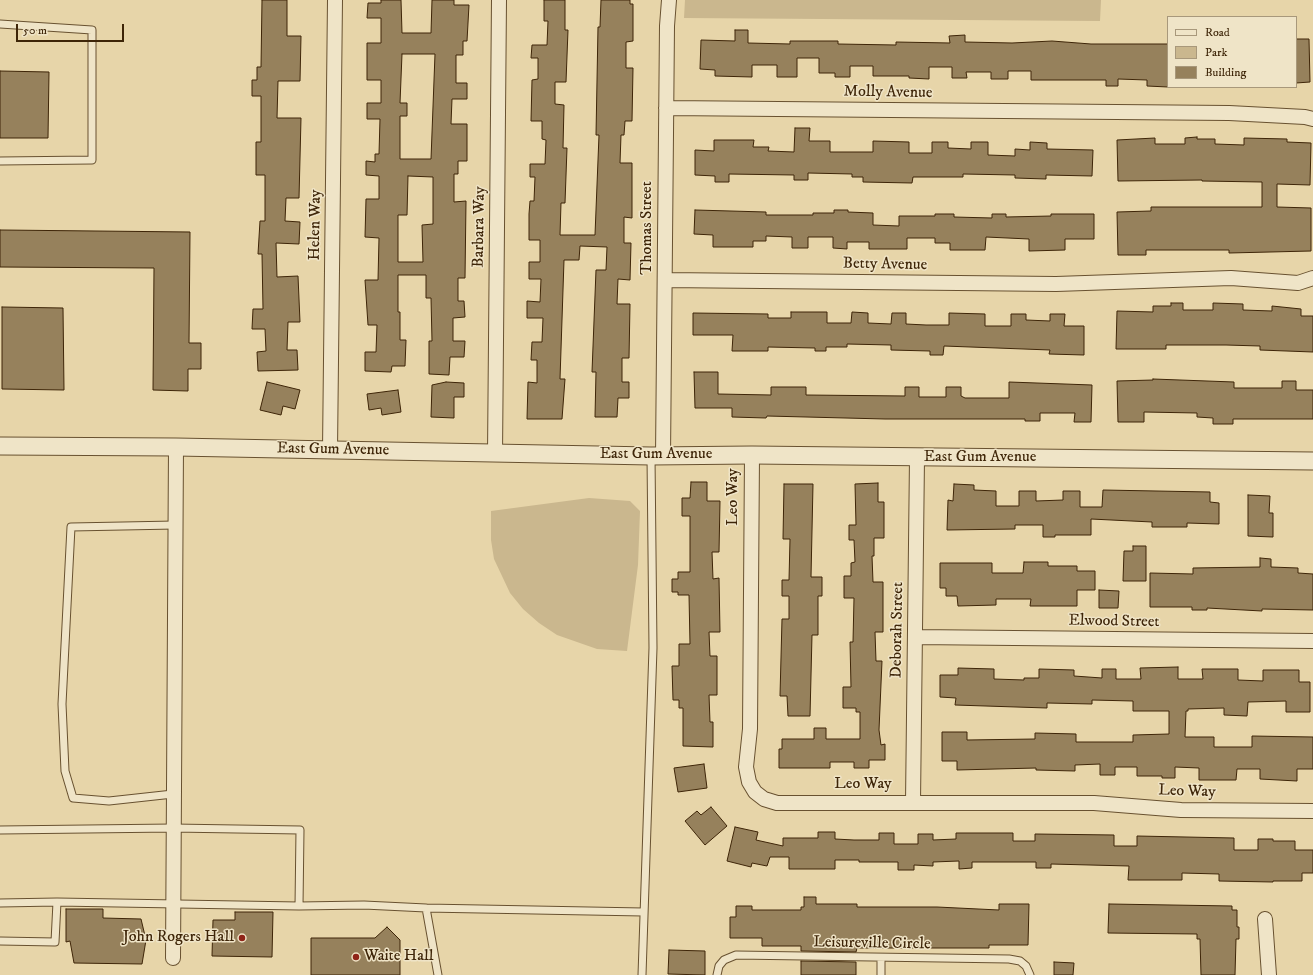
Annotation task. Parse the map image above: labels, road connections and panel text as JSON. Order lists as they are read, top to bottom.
{
  "streets": {
    "street": [
      "Molly Avenue",
      "Helen Way",
      "Barbara Way",
      "Thomas Street",
      "Betty Avenue",
      "East Gum Avenue",
      "Leo Way",
      "Elwood Street",
      "Deborah Street"
    ],
    "lane": ["Leisureville Circle"]
  },
  "crossings": [
    ["Molly Avenue", "Thomas Street"],
    ["Helen Way", "East Gum Avenue"],
    ["Barbara Way", "East Gum Avenue"],
    ["Thomas Street", "Betty Avenue"],
    ["Thomas Street", "East Gum Avenue"],
    ["East Gum Avenue", "Leo Way"],
    ["East Gum Avenue", "Deborah Street"],
    ["Leo Way", "Deborah Street"],
    ["Elwood Street", "Deborah Street"]
  ],
  "places": ["John Rogers Hall", "Waite Hall"],
  "legend": ["Road", "Park", "Building"],
  "scale_bar": "50 m"
}
